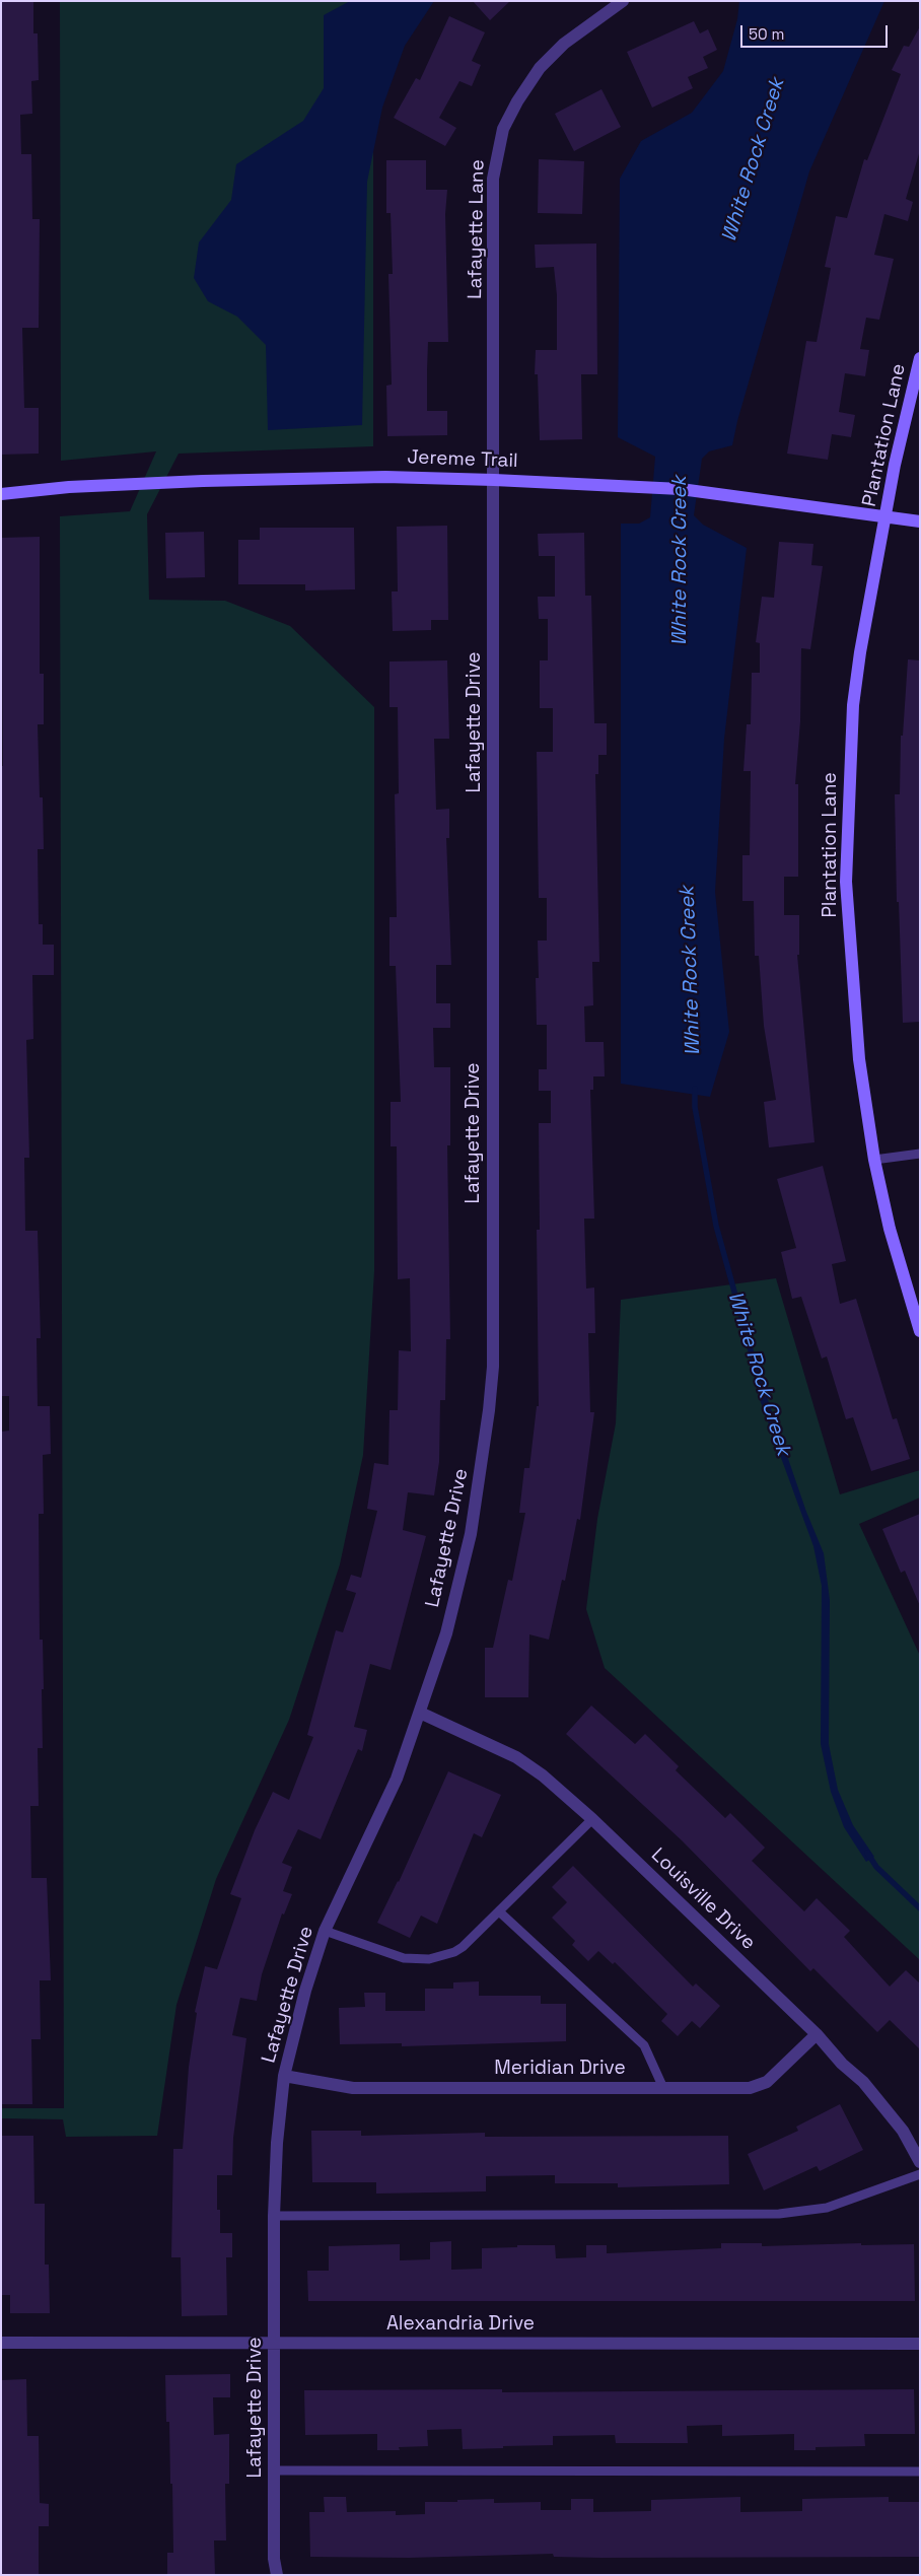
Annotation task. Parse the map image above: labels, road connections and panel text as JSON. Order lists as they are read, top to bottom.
{
  "streets": {
    "street": [
      "Lafayette Lane",
      "Plantation Lane",
      "Jereme Trail",
      "Lafayette Drive",
      "Louisville Drive",
      "Meridian Drive",
      "Alexandria Drive"
    ]
  },
  "crossings": [
    ["Lafayette Lane", "Jereme Trail"],
    ["Lafayette Lane", "Lafayette Drive"],
    ["Plantation Lane", "Jereme Trail"],
    ["Jereme Trail", "Lafayette Drive"],
    ["Lafayette Drive", "Louisville Drive"],
    ["Lafayette Drive", "Meridian Drive"],
    ["Lafayette Drive", "Alexandria Drive"],
    ["Louisville Drive", "Meridian Drive"]
  ],
  "water": ["White Rock Creek"],
  "scale_bar": "50 m"
}
